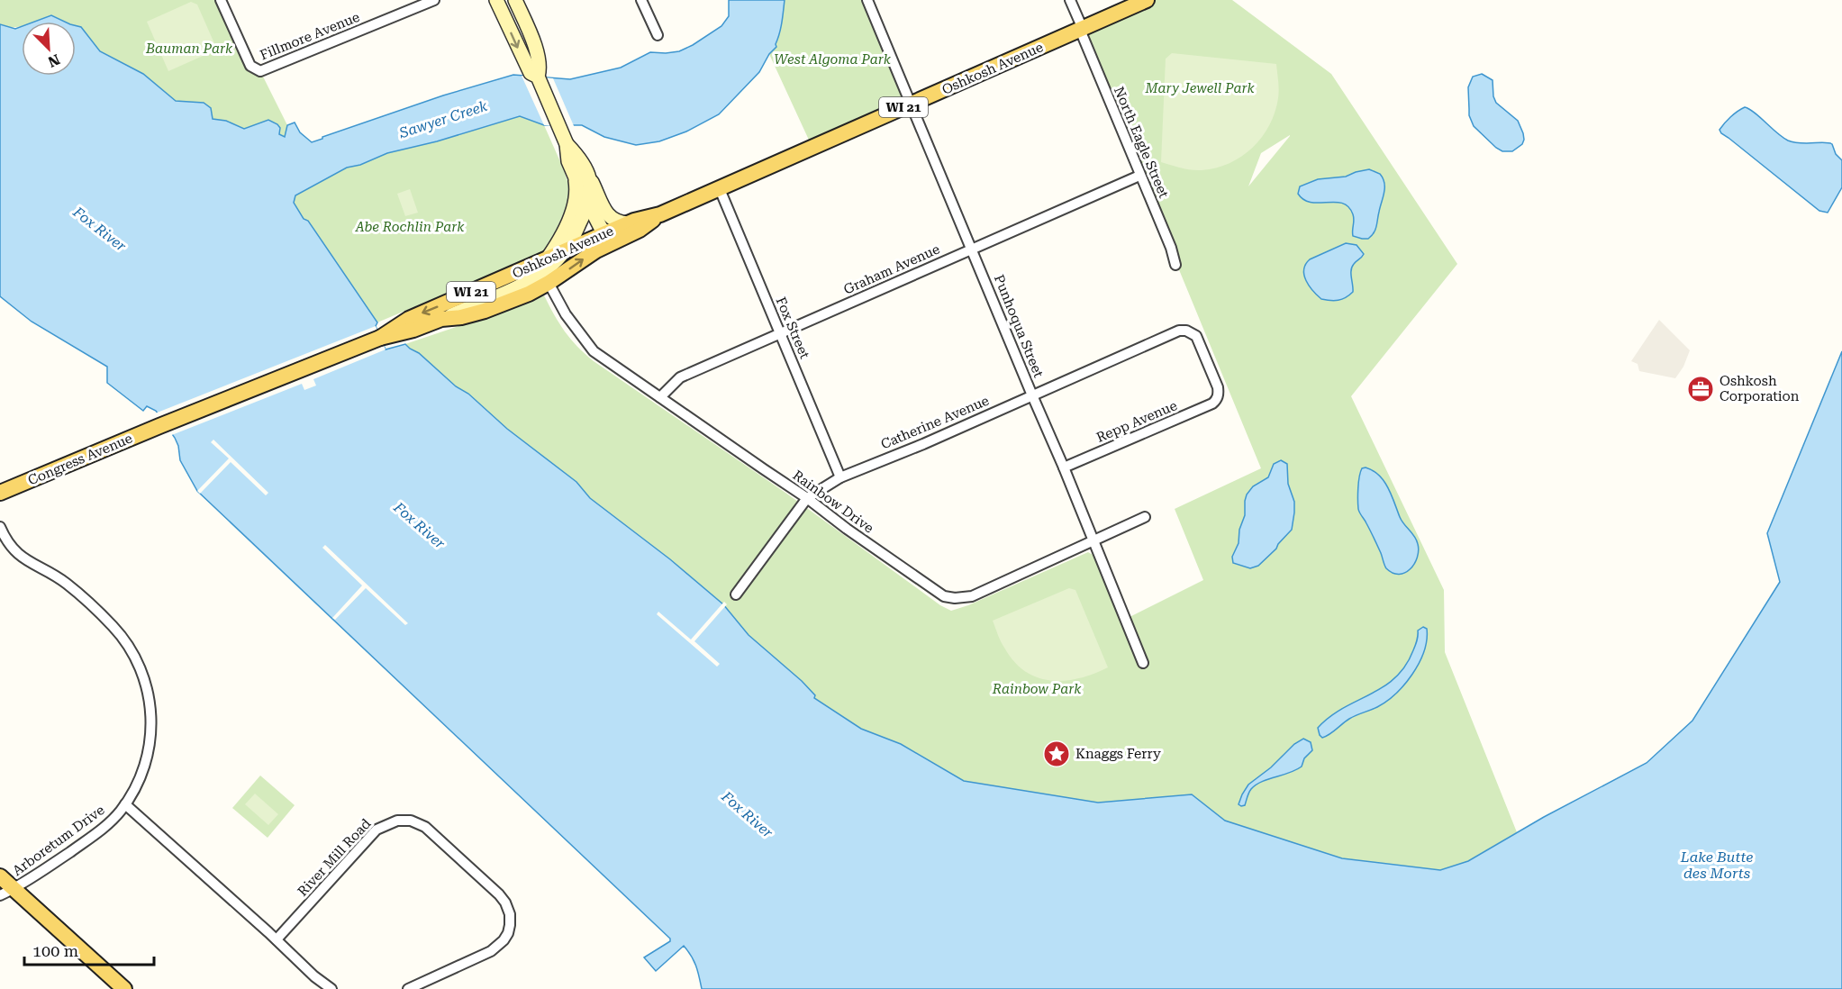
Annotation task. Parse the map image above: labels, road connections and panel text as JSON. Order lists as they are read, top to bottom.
{
  "streets": {
    "main road": ["Oshkosh Avenue", "WI 21", "Congress Avenue"],
    "street": [
      "Fillmore Avenue",
      "North Eagle Street",
      "Graham Avenue",
      "Punhoqua Street",
      "Fox Street",
      "Repp Avenue",
      "Catherine Avenue",
      "Rainbow Drive",
      "Arboretum Drive",
      "River Mill Road"
    ]
  },
  "crossings": [
    ["Oshkosh Avenue", "North Eagle Street"],
    ["Oshkosh Avenue", "Punhoqua Street"],
    ["Oshkosh Avenue", "Fox Street"],
    ["Oshkosh Avenue", "Congress Avenue"],
    ["Oshkosh Avenue", "Rainbow Drive"],
    ["North Eagle Street", "Graham Avenue"],
    ["Graham Avenue", "Punhoqua Street"],
    ["Graham Avenue", "Fox Street"],
    ["Graham Avenue", "Rainbow Drive"],
    ["Punhoqua Street", "Repp Avenue"],
    ["Punhoqua Street", "Catherine Avenue"],
    ["Punhoqua Street", "Rainbow Drive"],
    ["Fox Street", "Catherine Avenue"],
    ["Repp Avenue", "Catherine Avenue"],
    ["Catherine Avenue", "Rainbow Drive"]
  ],
  "water": ["Sawyer Creek", "Fox River", "Lake Butte des Morts"],
  "parks": [
    "Bauman Park",
    "West Algoma Park",
    "Mary Jewell Park",
    "Abe Rochlin Park",
    "Rainbow Park"
  ],
  "places": {
    "office": ["Oshkosh Corporation"],
    "place": ["Knaggs Ferry"]
  },
  "scale_bar": "100 m",
  "north": "bottom right"
}
